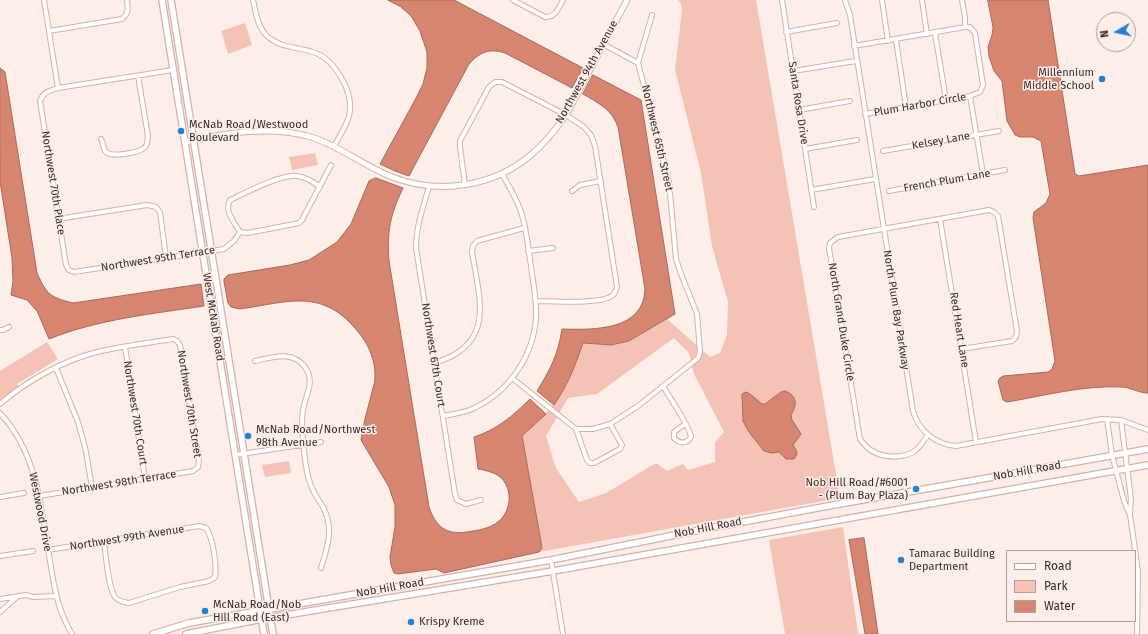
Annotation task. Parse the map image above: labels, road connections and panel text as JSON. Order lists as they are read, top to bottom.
{
  "streets": {
    "main road": ["West McNab Road", "Nob Hill Road"],
    "street": [
      "Northwest 94th Avenue",
      "Santa Rosa Drive",
      "Plum Harbor Circle",
      "Northwest 65th Street",
      "Kelsey Lane",
      "French Plum Lane",
      "Northwest 70th Place",
      "Northwest 95th Terrace",
      "North Plum Bay Parkway",
      "North Grand Duke Circle",
      "Red Heart Lane",
      "Northwest 67th Court",
      "Northwest 70th Street",
      "Northwest 70th Court",
      "Northwest 98th Terrace",
      "Westwood Drive",
      "Northwest 99th Avenue"
    ]
  },
  "crossings": [
    ["Northwest 94th Avenue", "West McNab Road"],
    ["Northwest 94th Avenue", "Northwest 67th Court"],
    ["Plum Harbor Circle", "North Plum Bay Parkway"],
    ["Northwest 70th Place", "Northwest 95th Terrace"],
    ["Northwest 95th Terrace", "West McNab Road"],
    ["North Plum Bay Parkway", "North Grand Duke Circle"],
    ["North Plum Bay Parkway", "Red Heart Lane"],
    ["West McNab Road", "Nob Hill Road"],
    ["North Grand Duke Circle", "Red Heart Lane"],
    ["Northwest 70th Street", "Northwest 70th Court"],
    ["Northwest 70th Street", "Northwest 98th Terrace"],
    ["Northwest 70th Court", "Northwest 98th Terrace"],
    ["Northwest 98th Terrace", "Westwood Drive"],
    ["Westwood Drive", "Northwest 99th Avenue"]
  ],
  "places": [
    "Millennium Middle School",
    "McNab Road/Westwood Boulevard",
    "McNab Road/Northwest 98th Avenue",
    "Nob Hill Road/#6001 - (Plum Bay Plaza)",
    "Tamarac Building Department",
    "McNab Road/Nob Hill Road (East)",
    "Krispy Kreme"
  ],
  "legend": ["Road", "Park", "Water"],
  "north": "left"
}
